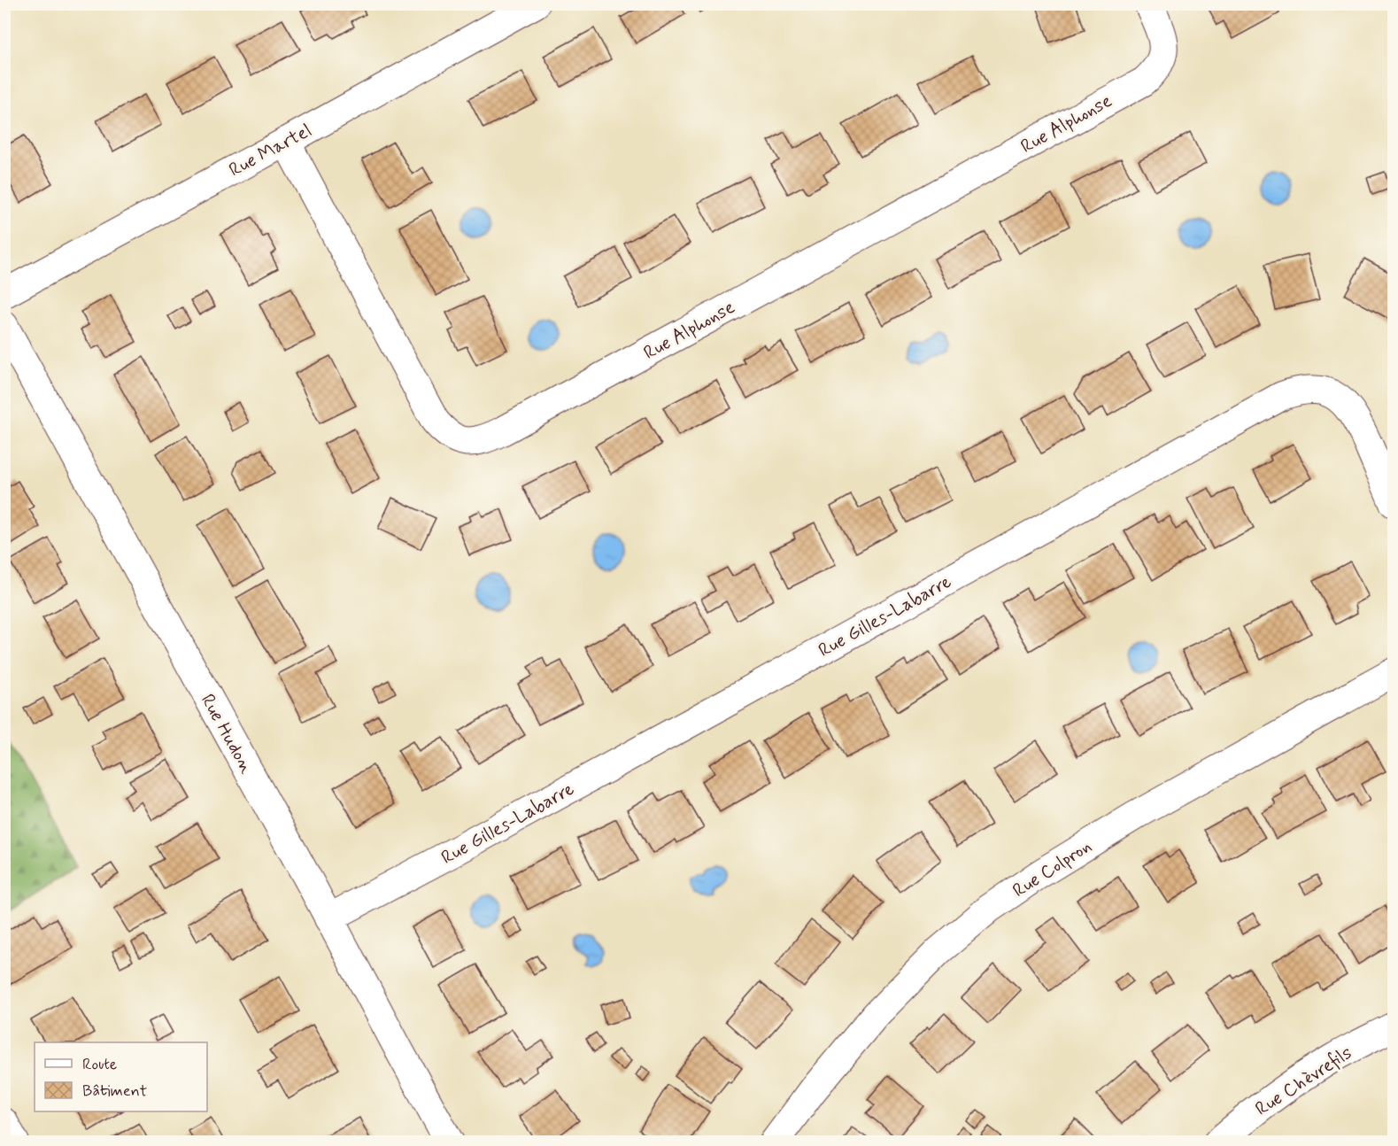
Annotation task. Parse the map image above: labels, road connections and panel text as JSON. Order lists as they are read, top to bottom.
{
  "streets": {
    "street": [
      "Rue Alphonse",
      "Rue Martel",
      "Rue Gilles-Labarre",
      "Rue Hudon",
      "Rue Colpron",
      "Rue Chèvrefils"
    ]
  },
  "crossings": [
    ["Rue Alphonse", "Rue Martel"],
    ["Rue Gilles-Labarre", "Rue Hudon"]
  ],
  "legend": ["Route", "Bâtiment"]
}
